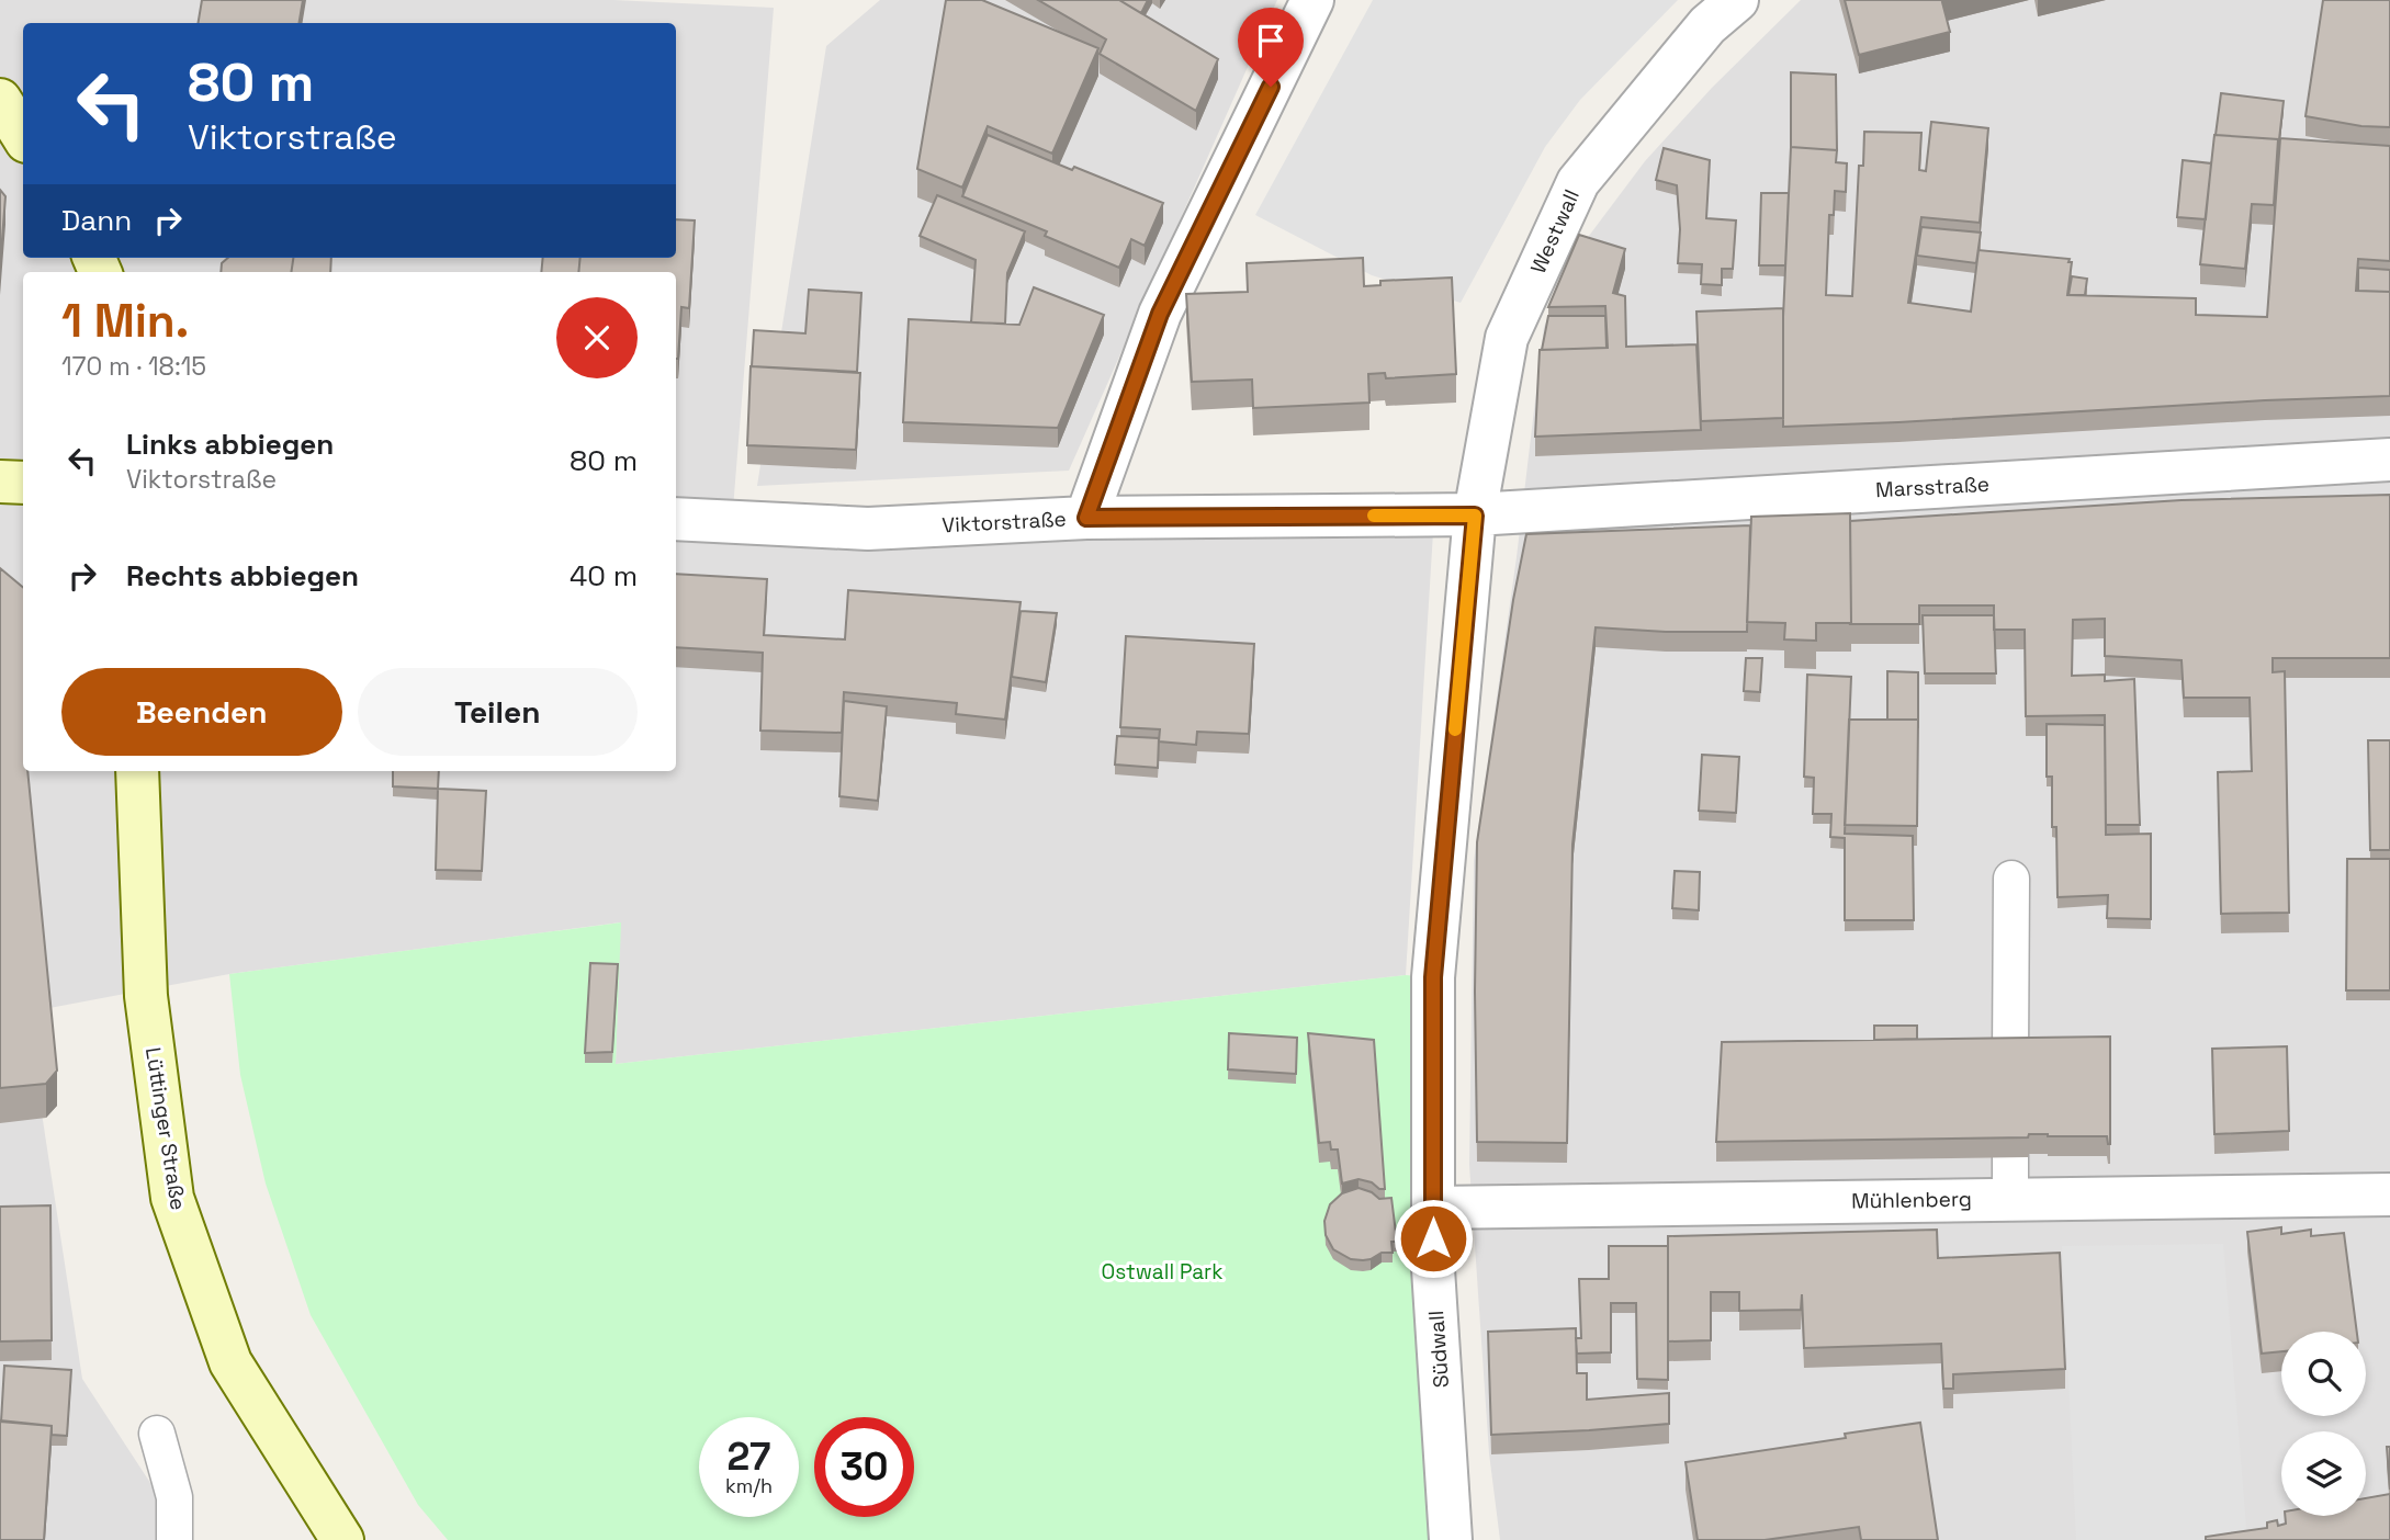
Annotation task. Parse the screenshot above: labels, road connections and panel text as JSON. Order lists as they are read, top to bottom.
{
  "streets": {
    "street": [
      "Westwall",
      "Marsstraße",
      "Viktorstraße",
      "Lüttinger Straße",
      "Mühlenberg",
      "Südwall"
    ]
  },
  "crossings": [
    ["Westwall", "Marsstraße"],
    ["Westwall", "Viktorstraße"],
    ["Westwall", "Südwall"],
    ["Marsstraße", "Viktorstraße"],
    ["Marsstraße", "Südwall"],
    ["Viktorstraße", "Südwall"],
    ["Mühlenberg", "Südwall"]
  ],
  "parks": ["Ostwall Park"],
  "page": {
    "turn": ["80 m", "Viktorstraße"],
    "then": "Dann",
    "heading": ["1 Min.", "170 m · 18:15"],
    "list": [
      {
        "name": "Links abbiegen",
        "note": "Viktorstraße",
        "value": "80 m"
      },
      {
        "name": "Rechts abbiegen",
        "value": "40 m"
      }
    ],
    "buttons": ["Beenden", "Teilen"],
    "speed": "27 km/h",
    "limit": "30"
  }
}
